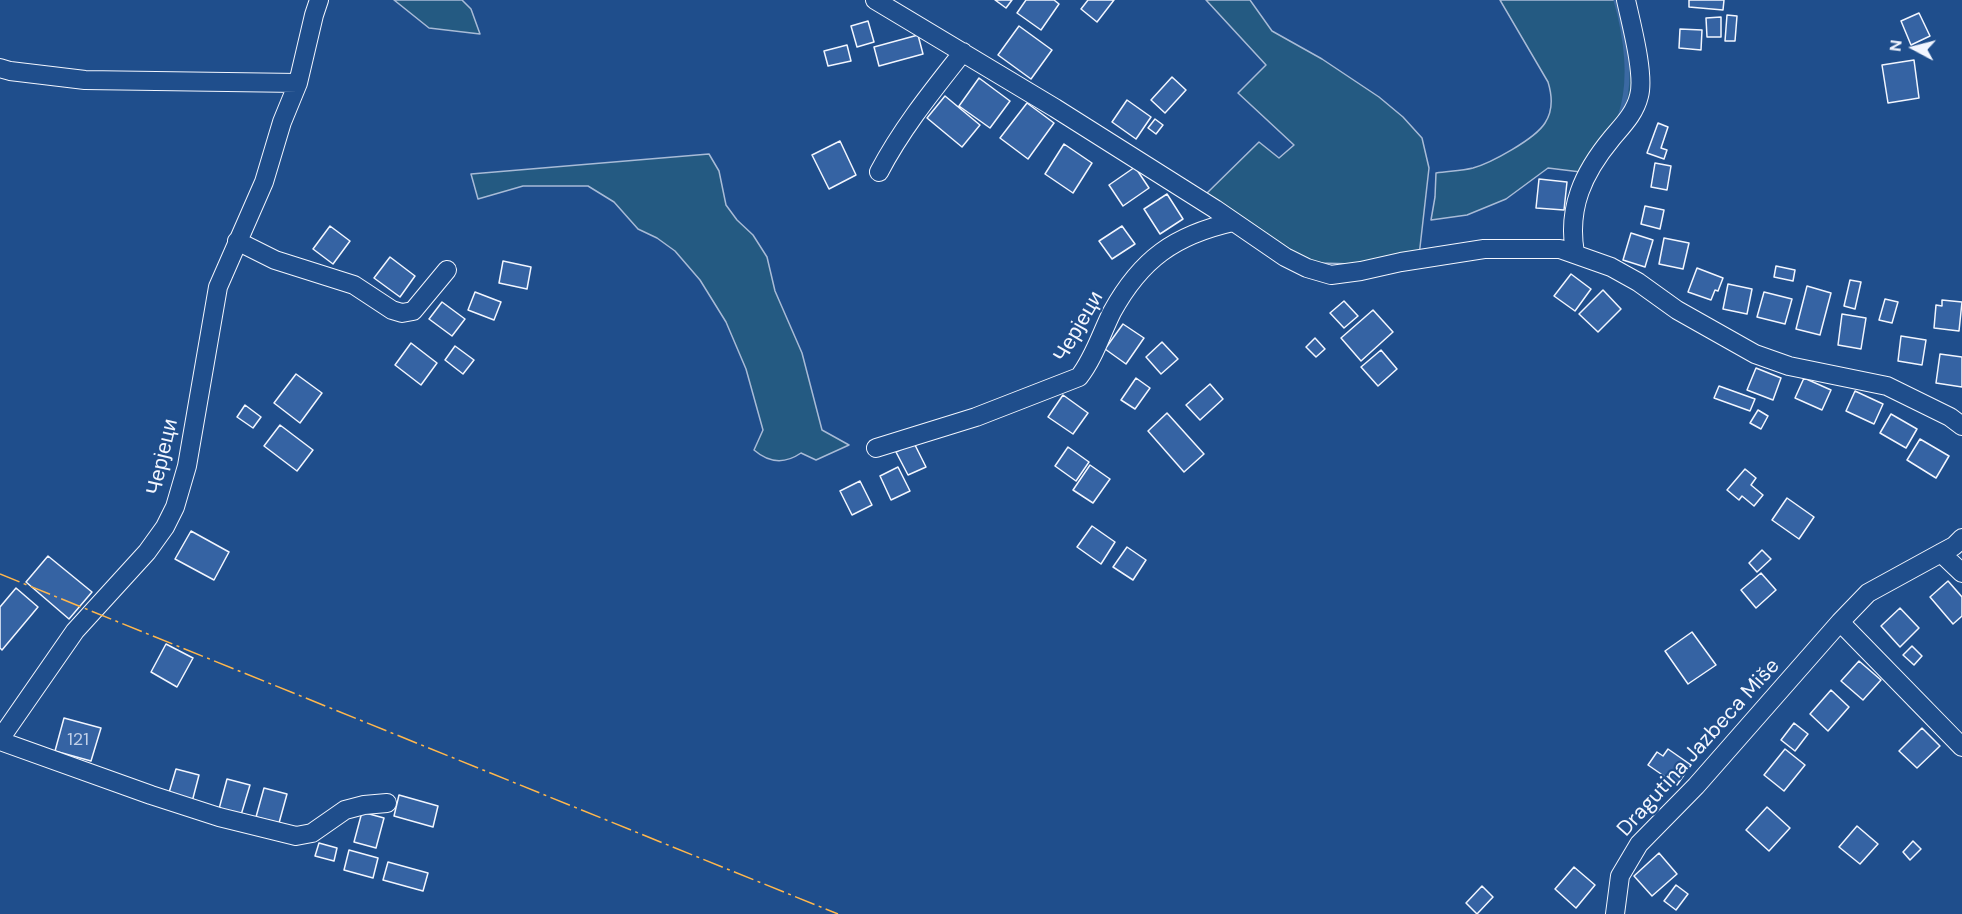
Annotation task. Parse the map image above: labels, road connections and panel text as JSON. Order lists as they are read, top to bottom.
{
  "streets": {
    "street": ["Черјеци", "Dragutina Jazbeca Miše"]
  },
  "house_numbers": ["121"],
  "north": "left"
}
